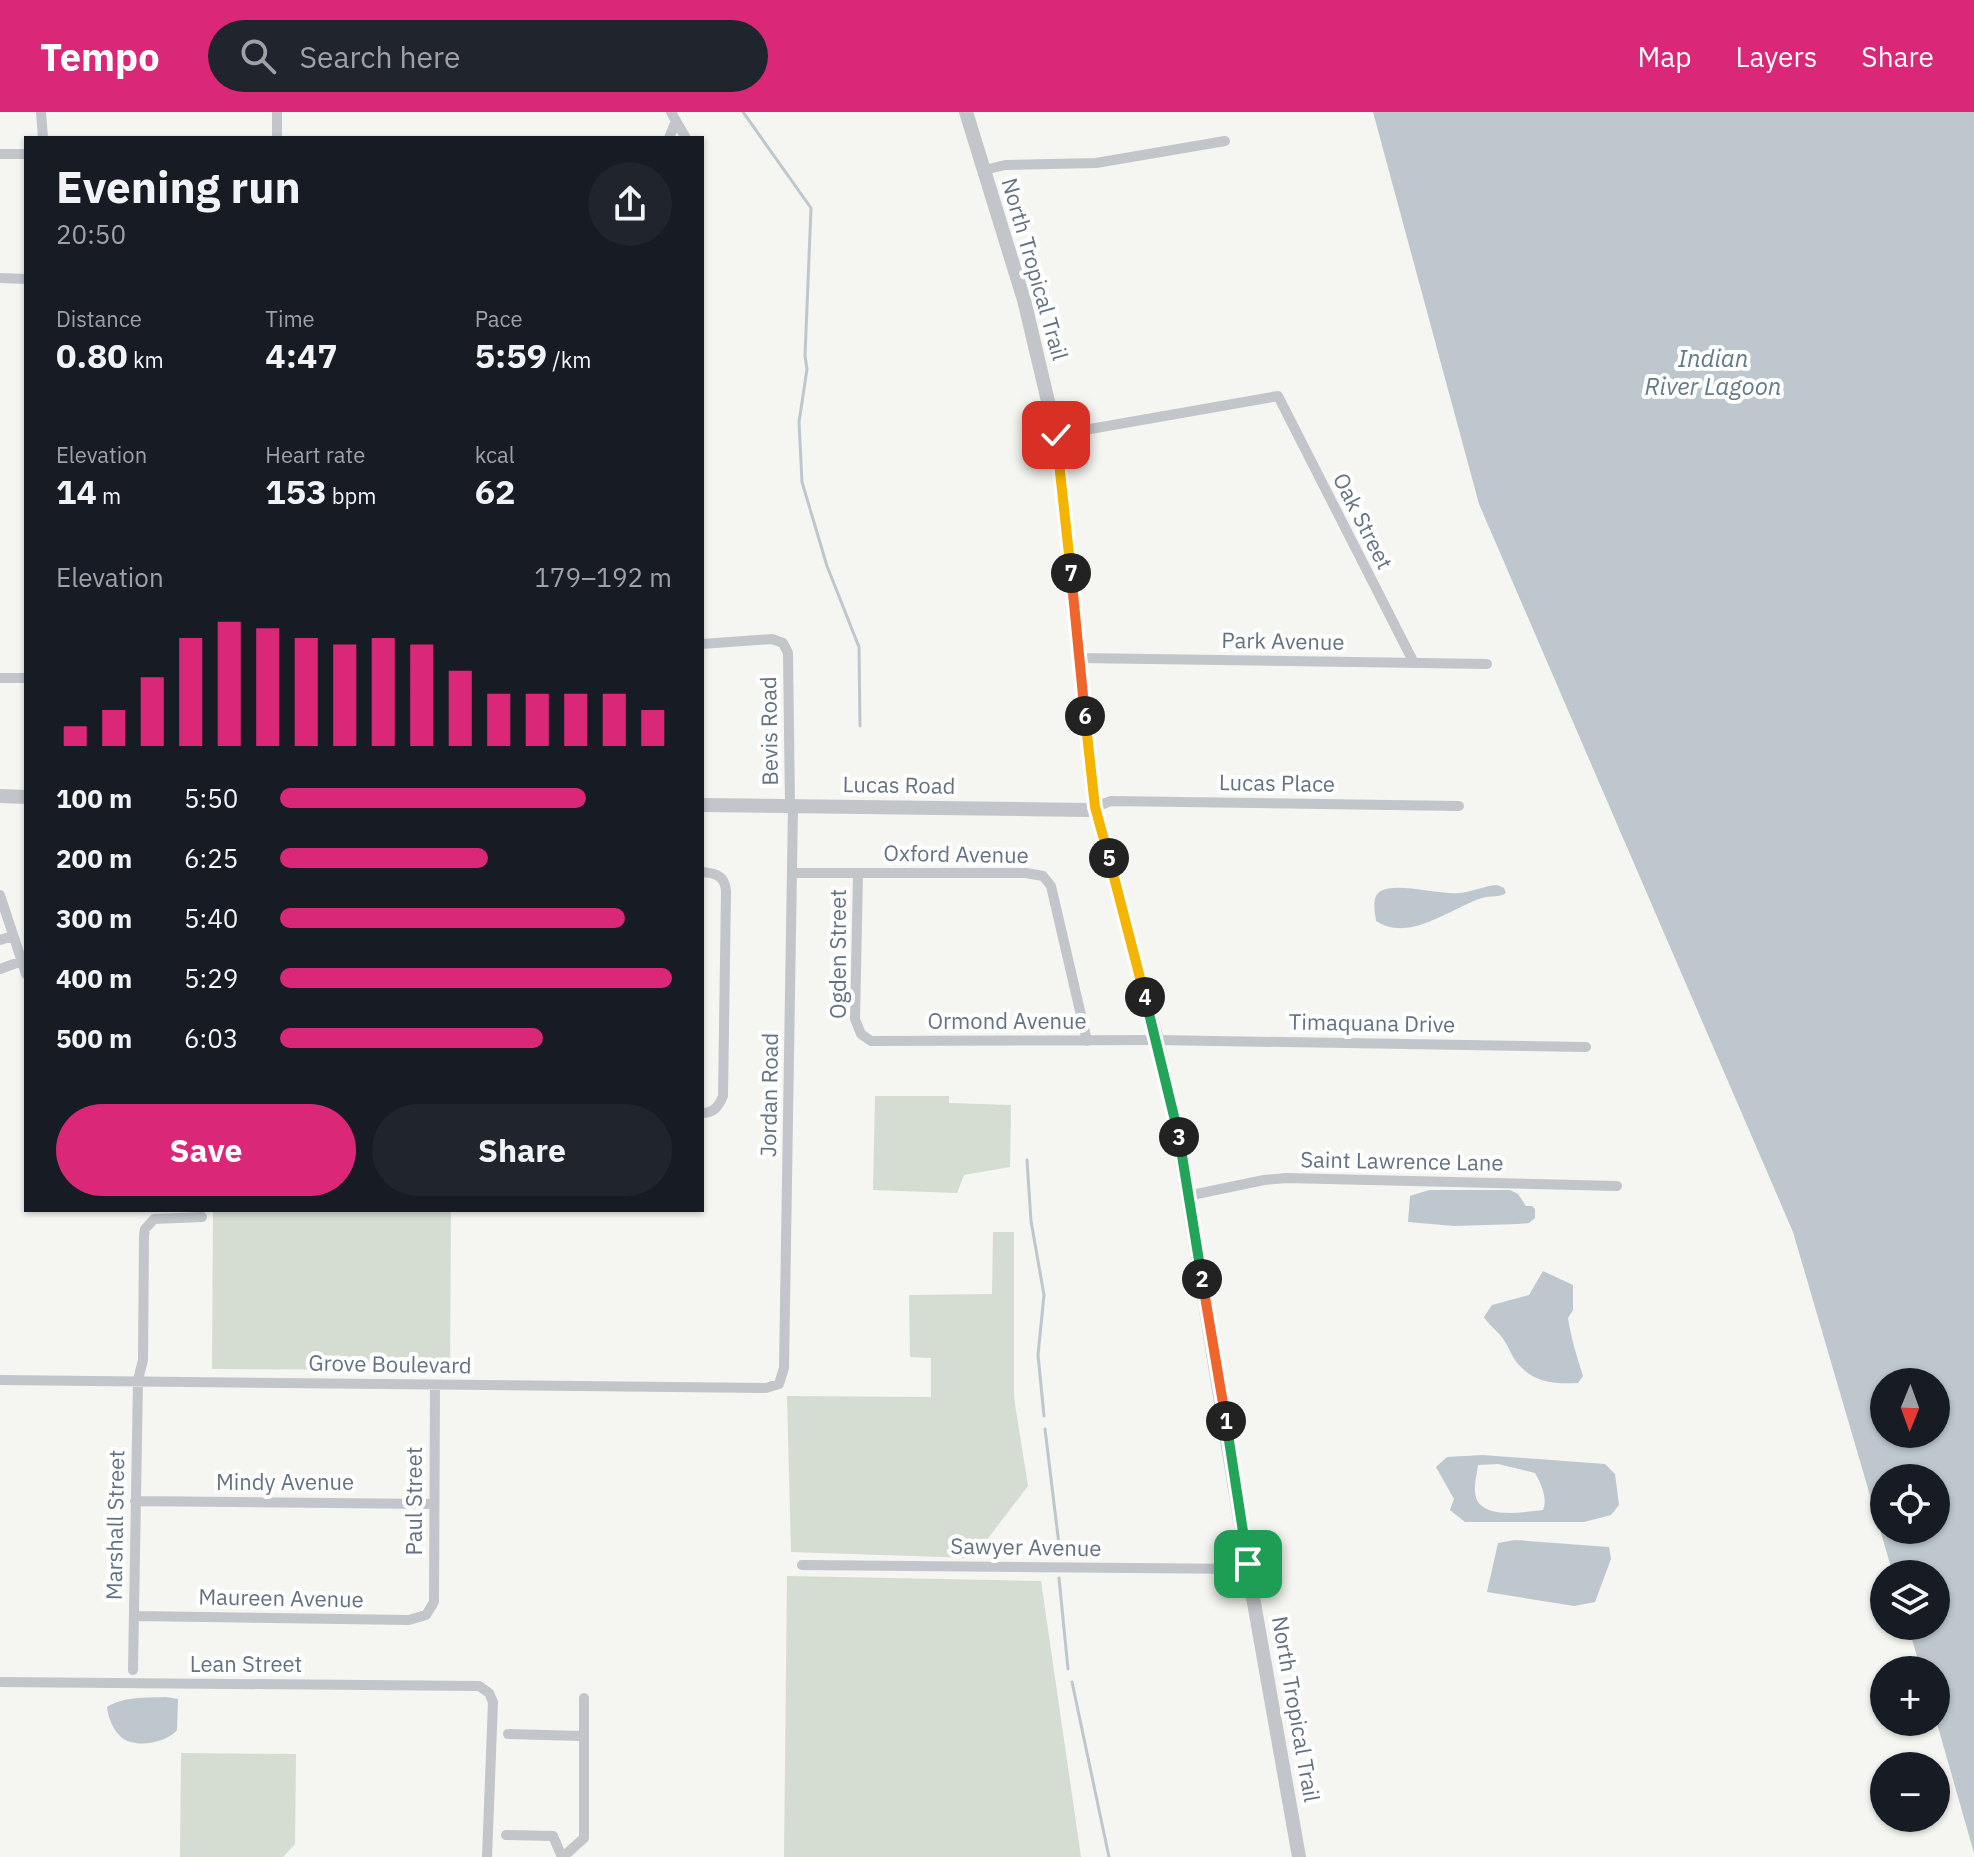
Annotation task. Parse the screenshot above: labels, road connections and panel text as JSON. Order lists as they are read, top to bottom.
{
  "streets": {
    "street": [
      "North Tropical Trail",
      "Oak Street",
      "Park Avenue",
      "Bevis Road",
      "Lucas Place",
      "Lucas Road",
      "Oxford Avenue",
      "Ogden Street",
      "Ormond Avenue",
      "Timaquana Drive",
      "Jordan Road",
      "Saint Lawrence Lane",
      "Grove Boulevard",
      "Mindy Avenue",
      "Paul Street",
      "Marshall Street",
      "Sawyer Avenue",
      "Maureen Avenue",
      "Lean Street"
    ]
  },
  "crossings": [
    ["North Tropical Trail", "Oak Street"],
    ["North Tropical Trail", "Park Avenue"],
    ["North Tropical Trail", "Lucas Place"],
    ["North Tropical Trail", "Lucas Road"],
    ["North Tropical Trail", "Ormond Avenue"],
    ["North Tropical Trail", "Timaquana Drive"],
    ["North Tropical Trail", "Saint Lawrence Lane"],
    ["North Tropical Trail", "Sawyer Avenue"],
    ["Oak Street", "Park Avenue"],
    ["Bevis Road", "Lucas Road"],
    ["Bevis Road", "Jordan Road"],
    ["Lucas Place", "Lucas Road"],
    ["Lucas Road", "Jordan Road"],
    ["Oxford Avenue", "Ogden Street"],
    ["Oxford Avenue", "Ormond Avenue"],
    ["Oxford Avenue", "Jordan Road"],
    ["Ogden Street", "Ormond Avenue"],
    ["Ormond Avenue", "Timaquana Drive"],
    ["Jordan Road", "Grove Boulevard"],
    ["Grove Boulevard", "Paul Street"],
    ["Grove Boulevard", "Marshall Street"],
    ["Mindy Avenue", "Paul Street"],
    ["Mindy Avenue", "Marshall Street"],
    ["Paul Street", "Maureen Avenue"],
    ["Marshall Street", "Maureen Avenue"]
  ],
  "water": ["Indian River Lagoon"],
  "north": "bottom",
  "page": {
    "header": "Tempo",
    "search": "Search here",
    "nav": ["Map", "Layers", "Share"],
    "heading": ["Evening run", "20:50"],
    "stats": [
      ["Distance", "0.80 km"],
      ["Time", "4:47"],
      ["Pace", "5:59 /km"],
      ["Elevation", "14 m"],
      ["Heart rate", "153 bpm"],
      ["kcal", "62"]
    ],
    "chart": ["Elevation", "179–192 m"],
    "pins": [
      "7",
      "6",
      "5",
      "4",
      "3",
      "2",
      "1"
    ],
    "list": [
      {
        "name": "100 m",
        "note": "5:50"
      },
      {
        "name": "200 m",
        "note": "6:25"
      },
      {
        "name": "300 m",
        "note": "5:40"
      },
      {
        "name": "400 m",
        "note": "5:29"
      },
      {
        "name": "500 m",
        "note": "6:03"
      }
    ],
    "buttons": ["Save", "Share"],
    "map_buttons": ["+", "−"]
  }
}
